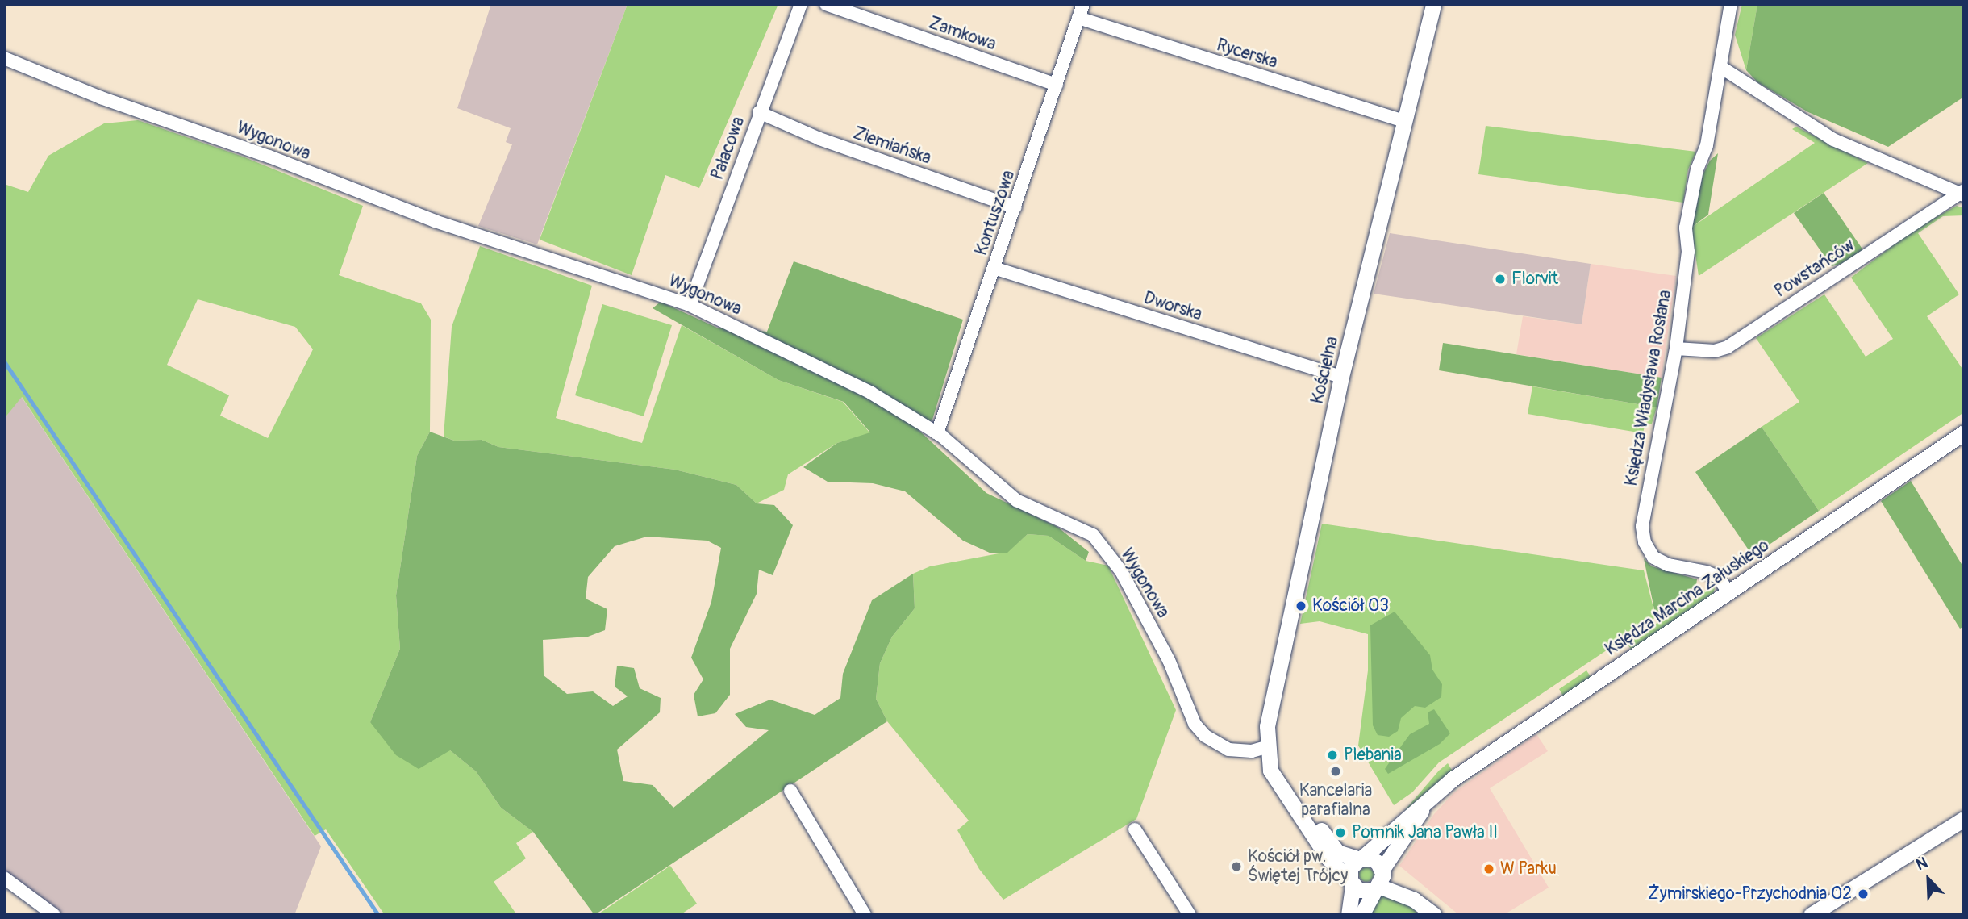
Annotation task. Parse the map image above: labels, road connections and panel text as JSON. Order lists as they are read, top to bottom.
{
  "streets": {
    "street": [
      "Zamkowa",
      "Rycerska",
      "Wygonowa",
      "Ziemiańska",
      "Pałacowa",
      "Kontuszowa",
      "Powstańców",
      "Dworska",
      "Kościelna",
      "Księdza Władysława Rosłana",
      "Księdza Marcina Załuskiego"
    ]
  },
  "crossings": [
    ["Zamkowa", "Kontuszowa"],
    ["Rycerska", "Kontuszowa"],
    ["Rycerska", "Kościelna"],
    ["Wygonowa", "Pałacowa"],
    ["Wygonowa", "Kontuszowa"],
    ["Wygonowa", "Kościelna"],
    ["Ziemiańska", "Pałacowa"],
    ["Ziemiańska", "Kontuszowa"],
    ["Kontuszowa", "Dworska"],
    ["Powstańców", "Księdza Władysława Rosłana"],
    ["Dworska", "Kościelna"],
    ["Kościelna", "Księdza Marcina Załuskiego"],
    ["Księdza Władysława Rosłana", "Księdza Marcina Załuskiego"]
  ],
  "places": [
    "Florvit",
    "Kościół 03",
    "Plebania",
    "Kancelaria parafialna",
    "Pomnik Jana Pawła II",
    "Kościół pw. Świętej Trójcy",
    "W Parku",
    "Żymirskiego-Przychodnia 02"
  ],
  "north": "top left"
}
